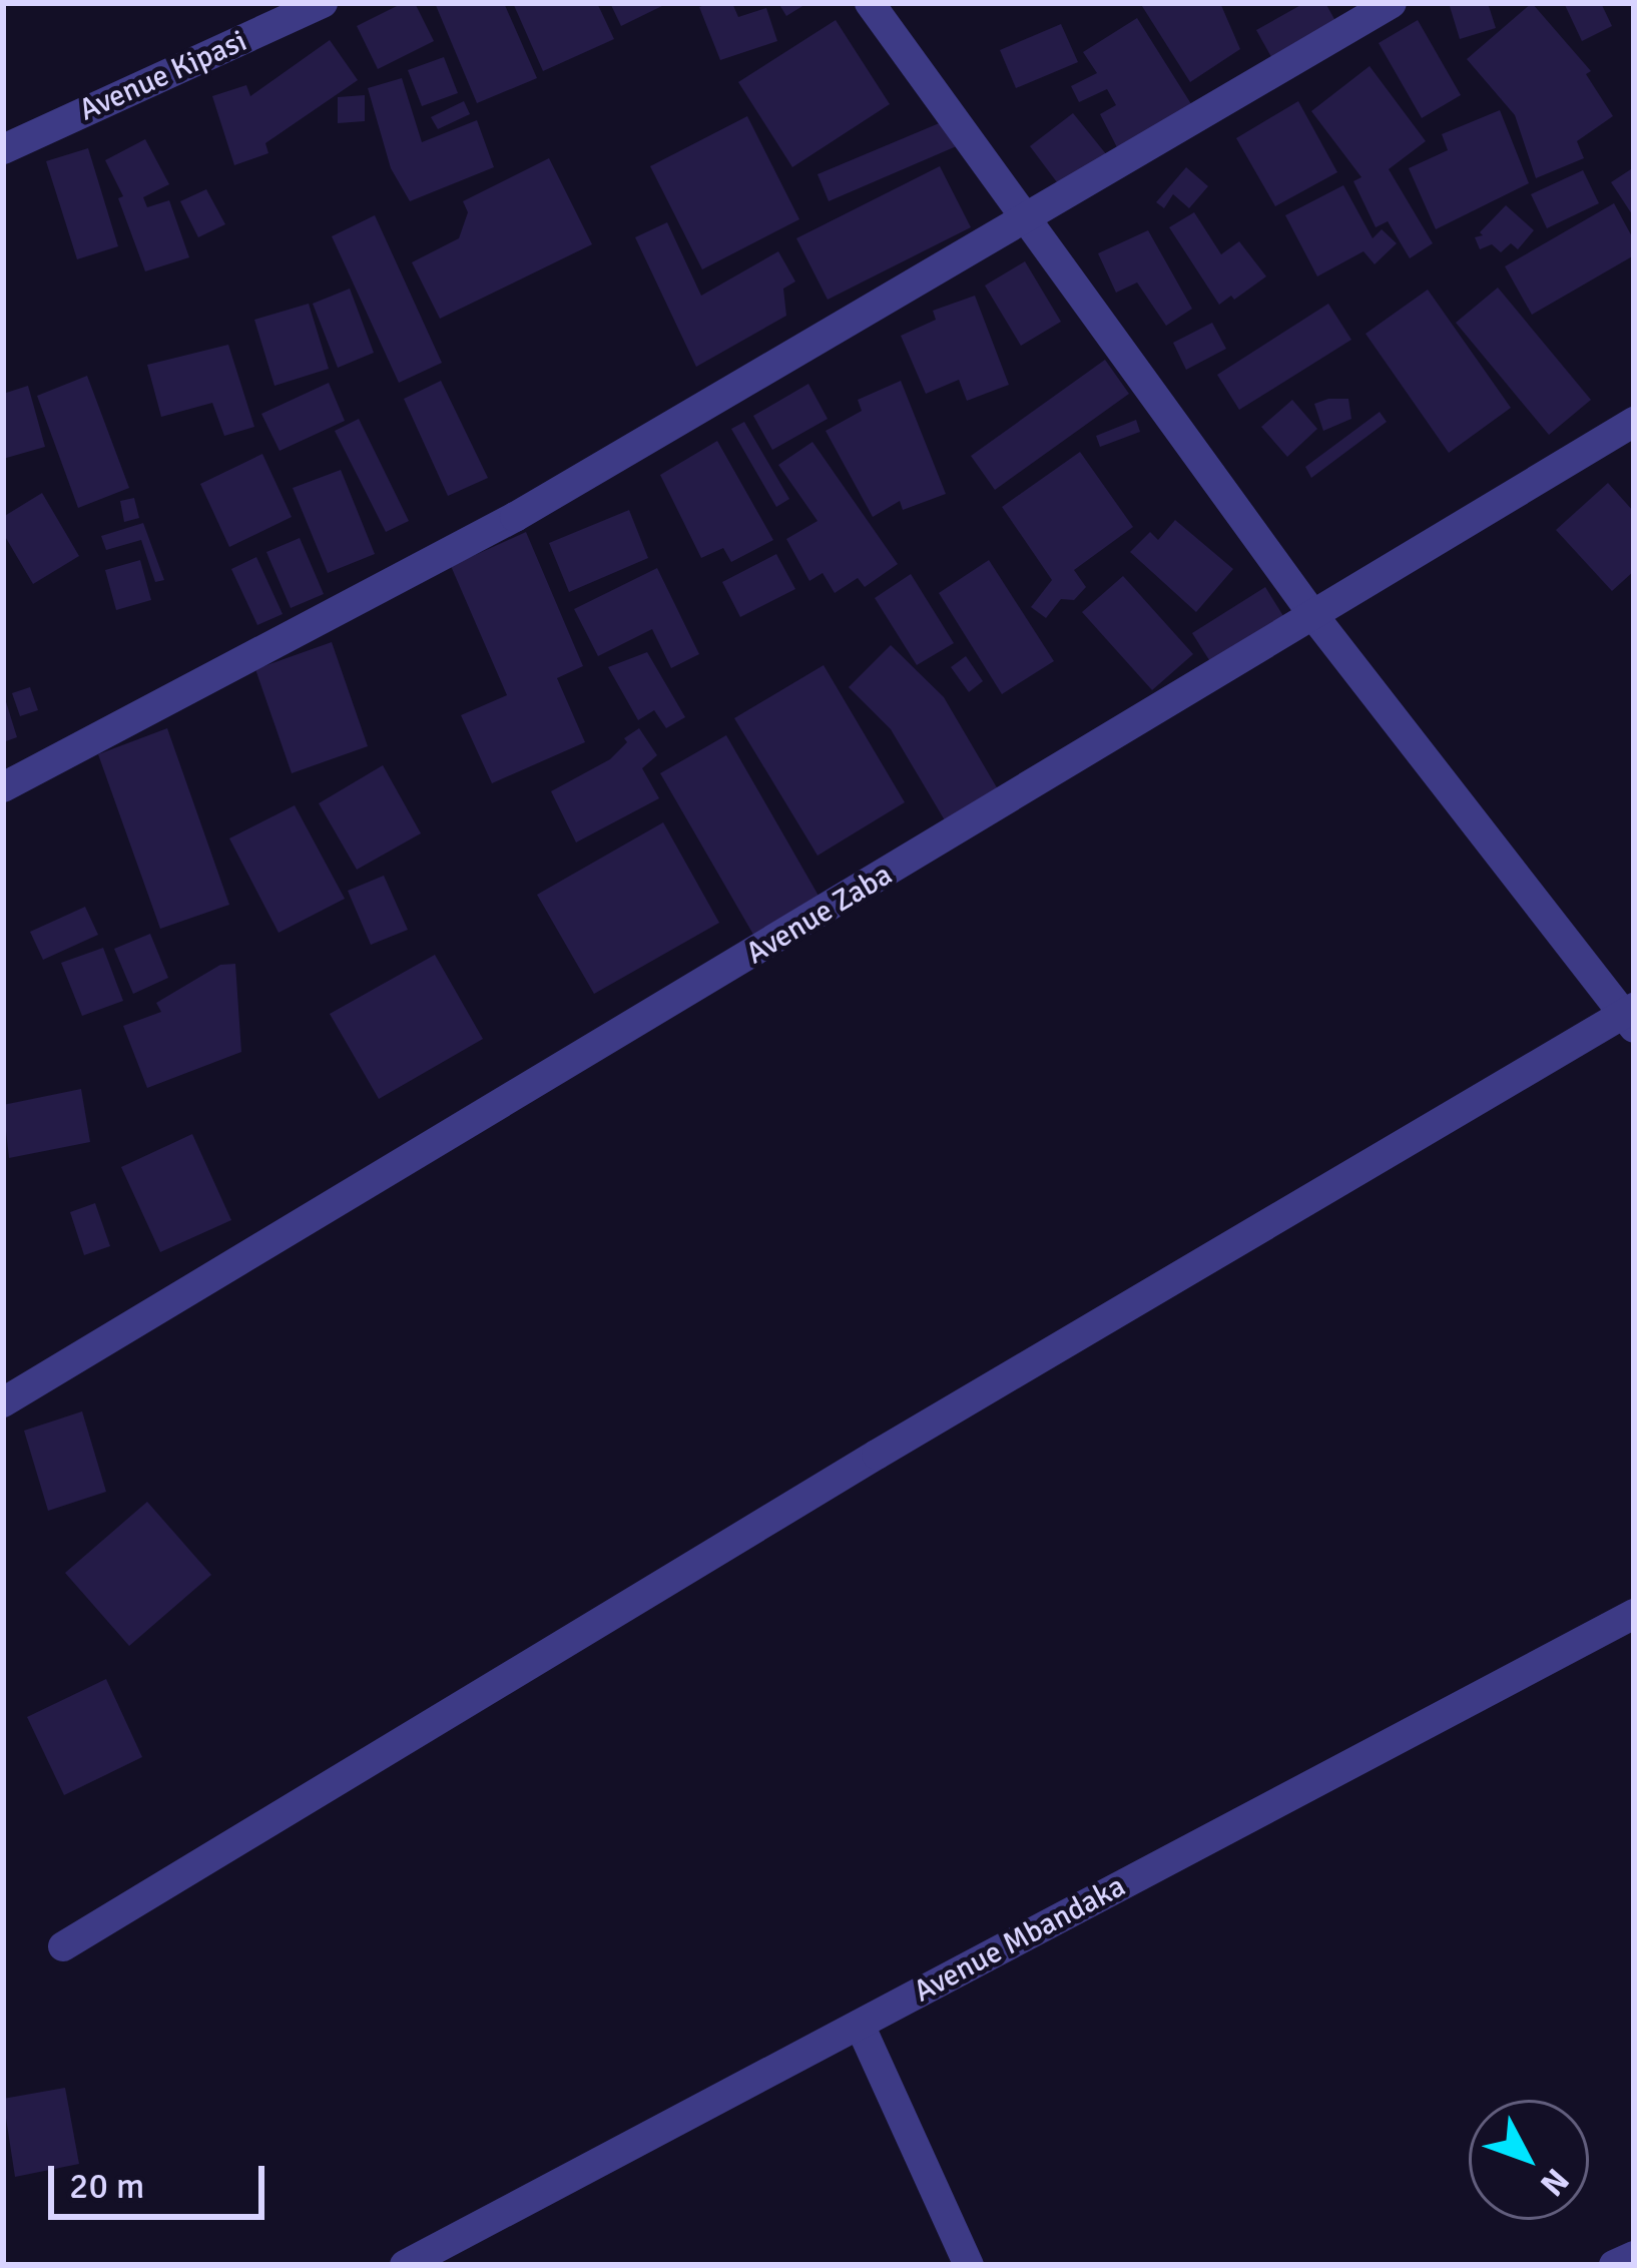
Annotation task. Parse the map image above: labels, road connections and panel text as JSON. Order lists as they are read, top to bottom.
{
  "streets": {
    "street": ["Avenue Kipasi", "Avenue Zaba", "Avenue Mbandaka"]
  },
  "scale_bar": "20 m",
  "north": "bottom right"
}
